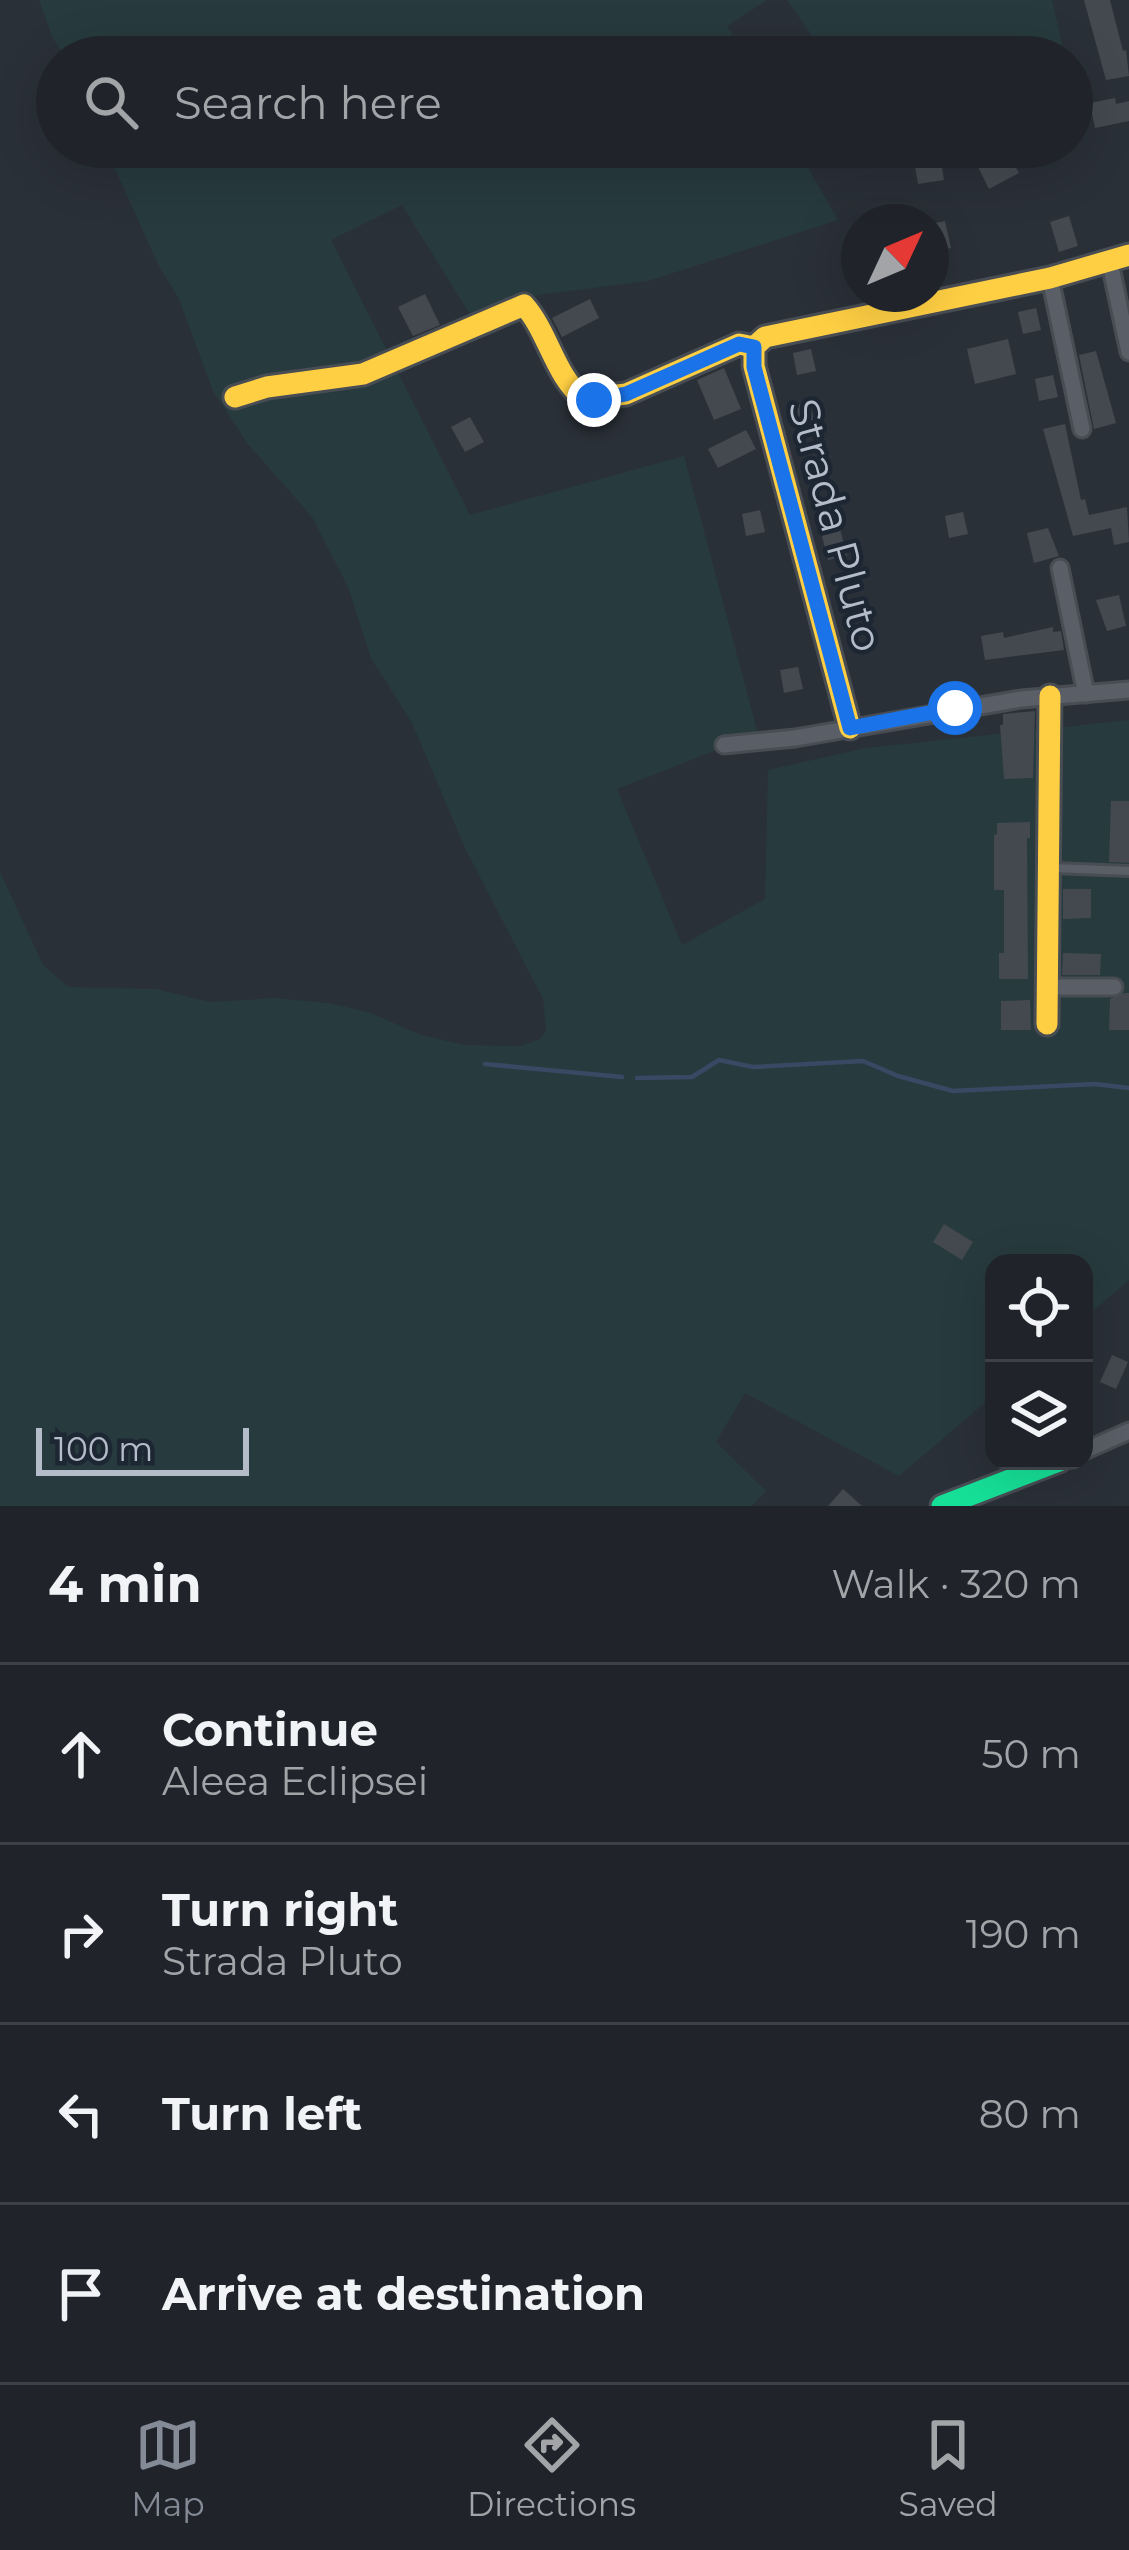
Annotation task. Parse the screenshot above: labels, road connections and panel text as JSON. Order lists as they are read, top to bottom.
{
  "streets": {
    "street": ["Strada Pluto"]
  },
  "scale_bar": "100 m",
  "north": "top right",
  "page": {
    "search": "Search here",
    "scale": "100 m",
    "heading": ["4 min", "Walk · 320 m"],
    "list": [
      ["Continue", "Aleea Eclipsei", "50 m"],
      ["Turn right", "Strada Pluto", "190 m"],
      ["Turn left", "80 m"],
      "Arrive at destination"
    ],
    "nav": ["Map", "Directions", "Saved"]
  }
}
